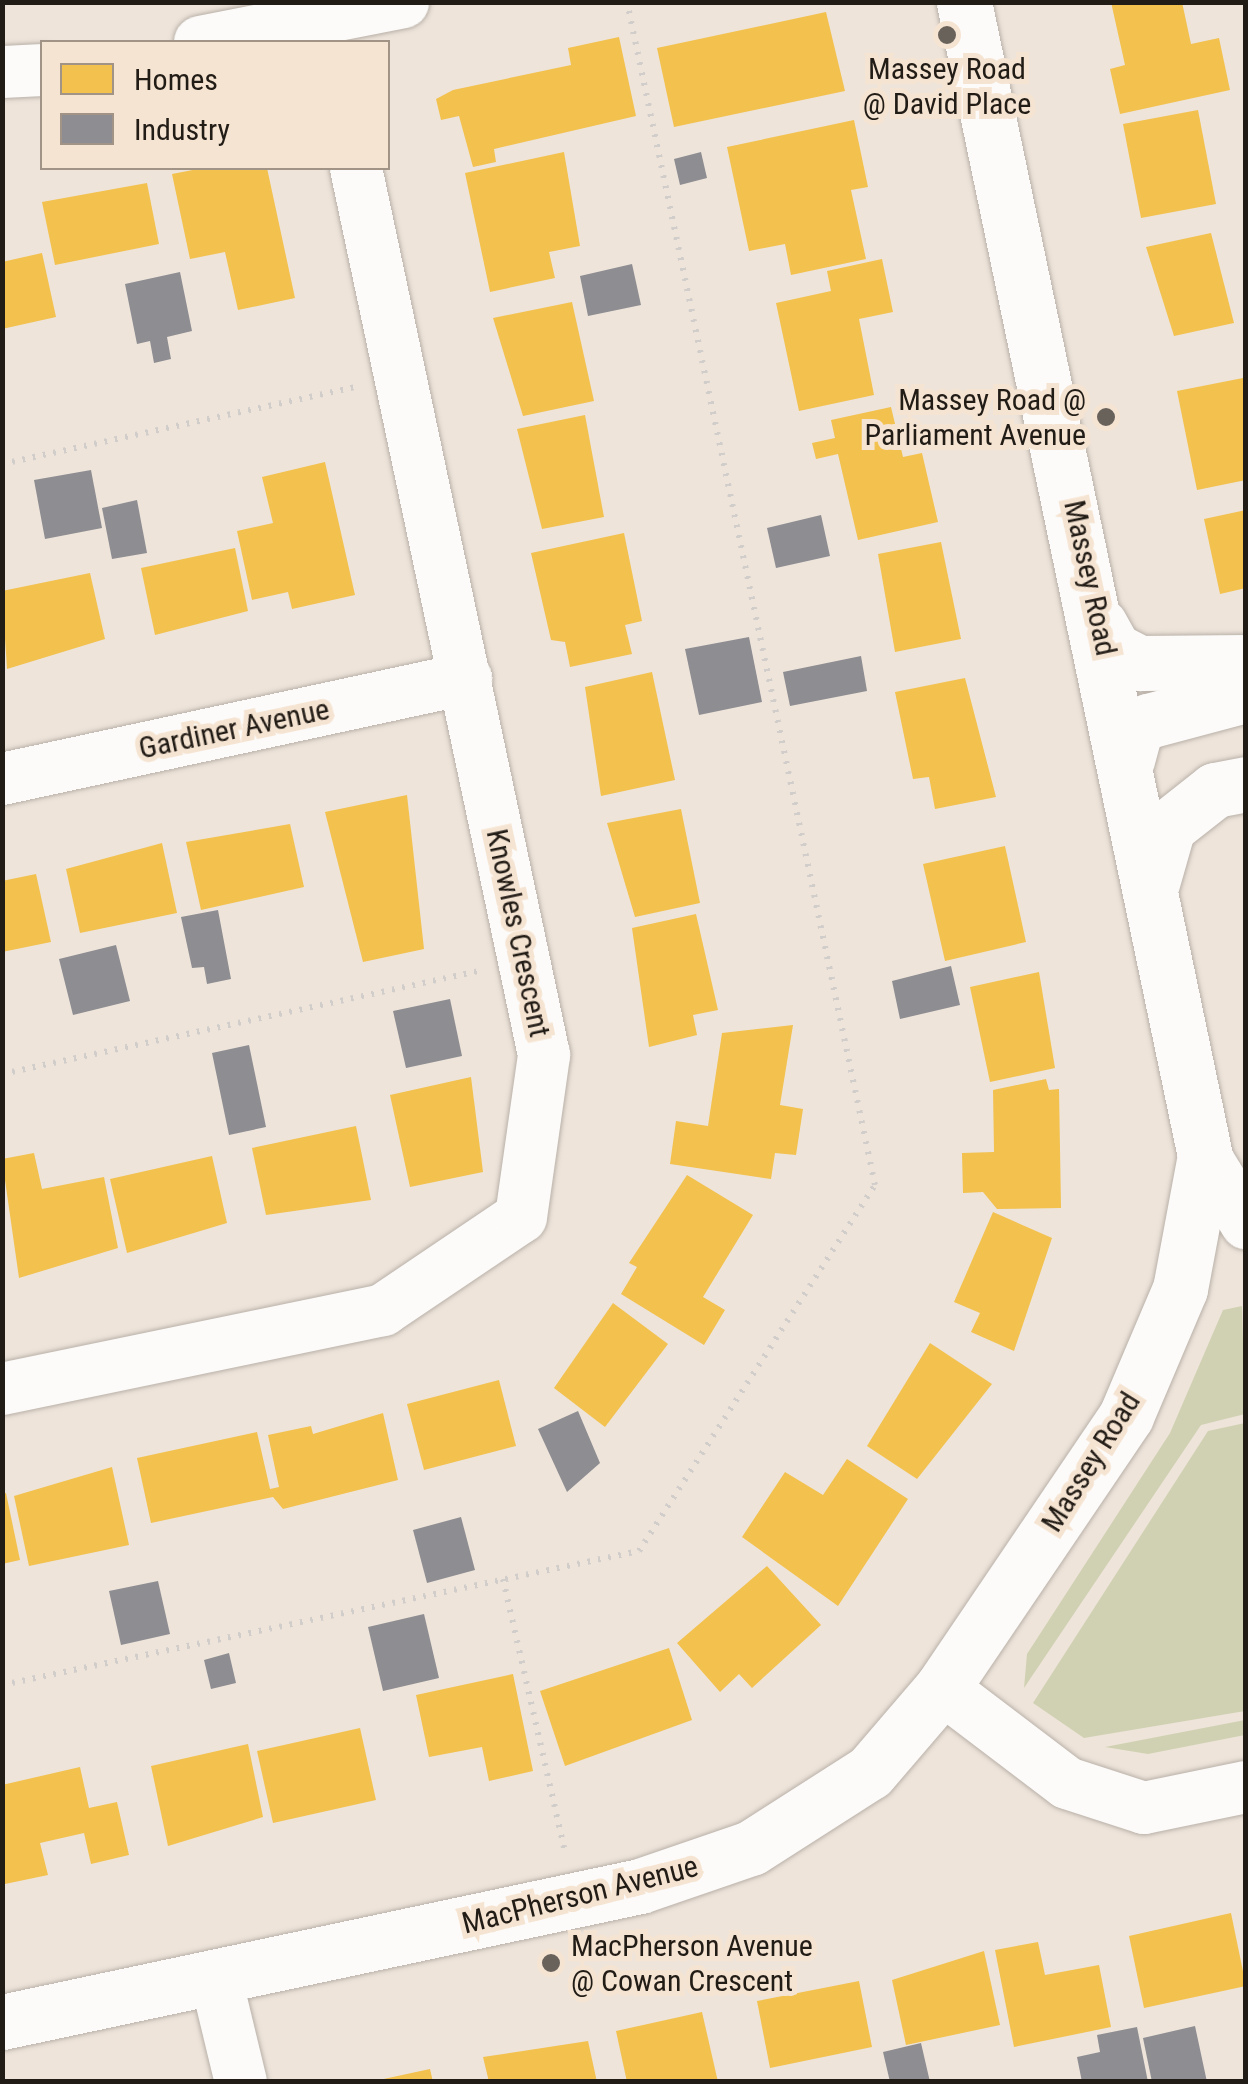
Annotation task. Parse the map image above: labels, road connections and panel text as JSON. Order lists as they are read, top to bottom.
{
  "streets": {
    "street": [
      "Massey Road",
      "Gardiner Avenue",
      "Knowles Crescent",
      "MacPherson Avenue"
    ]
  },
  "crossings": [
    ["Massey Road", "MacPherson Avenue"],
    ["Gardiner Avenue", "Knowles Crescent"]
  ],
  "places": ["Massey Road @ David Place", "Massey Road @ Parliament Avenue", "MacPherson Avenue @ Cowan Crescent"],
  "legend": ["Homes", "Industry"]
}
